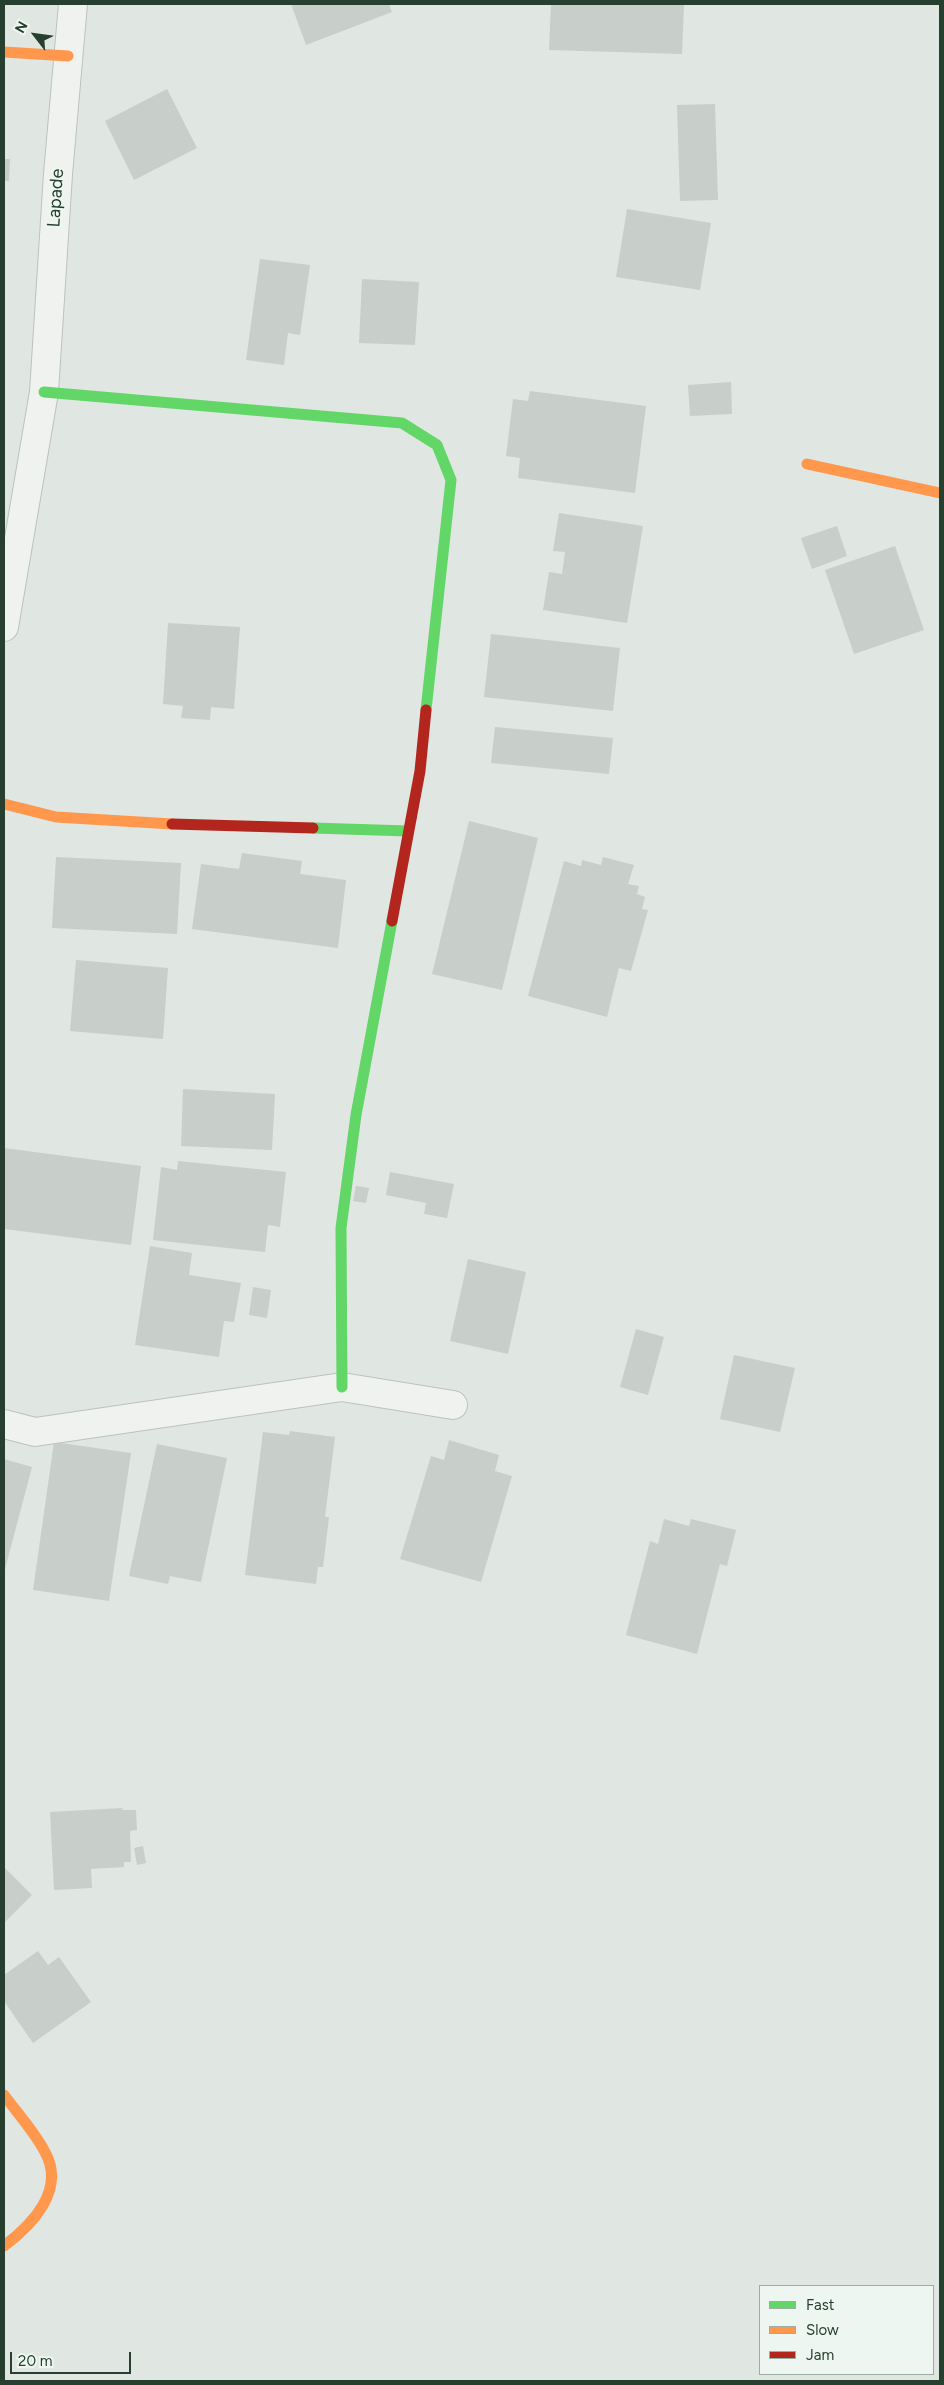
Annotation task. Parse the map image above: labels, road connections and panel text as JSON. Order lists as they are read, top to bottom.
{
  "streets": {
    "street": ["Lapade"]
  },
  "legend": ["Fast", "Slow", "Jam"],
  "scale_bar": "20 m",
  "north": "top left"
}
